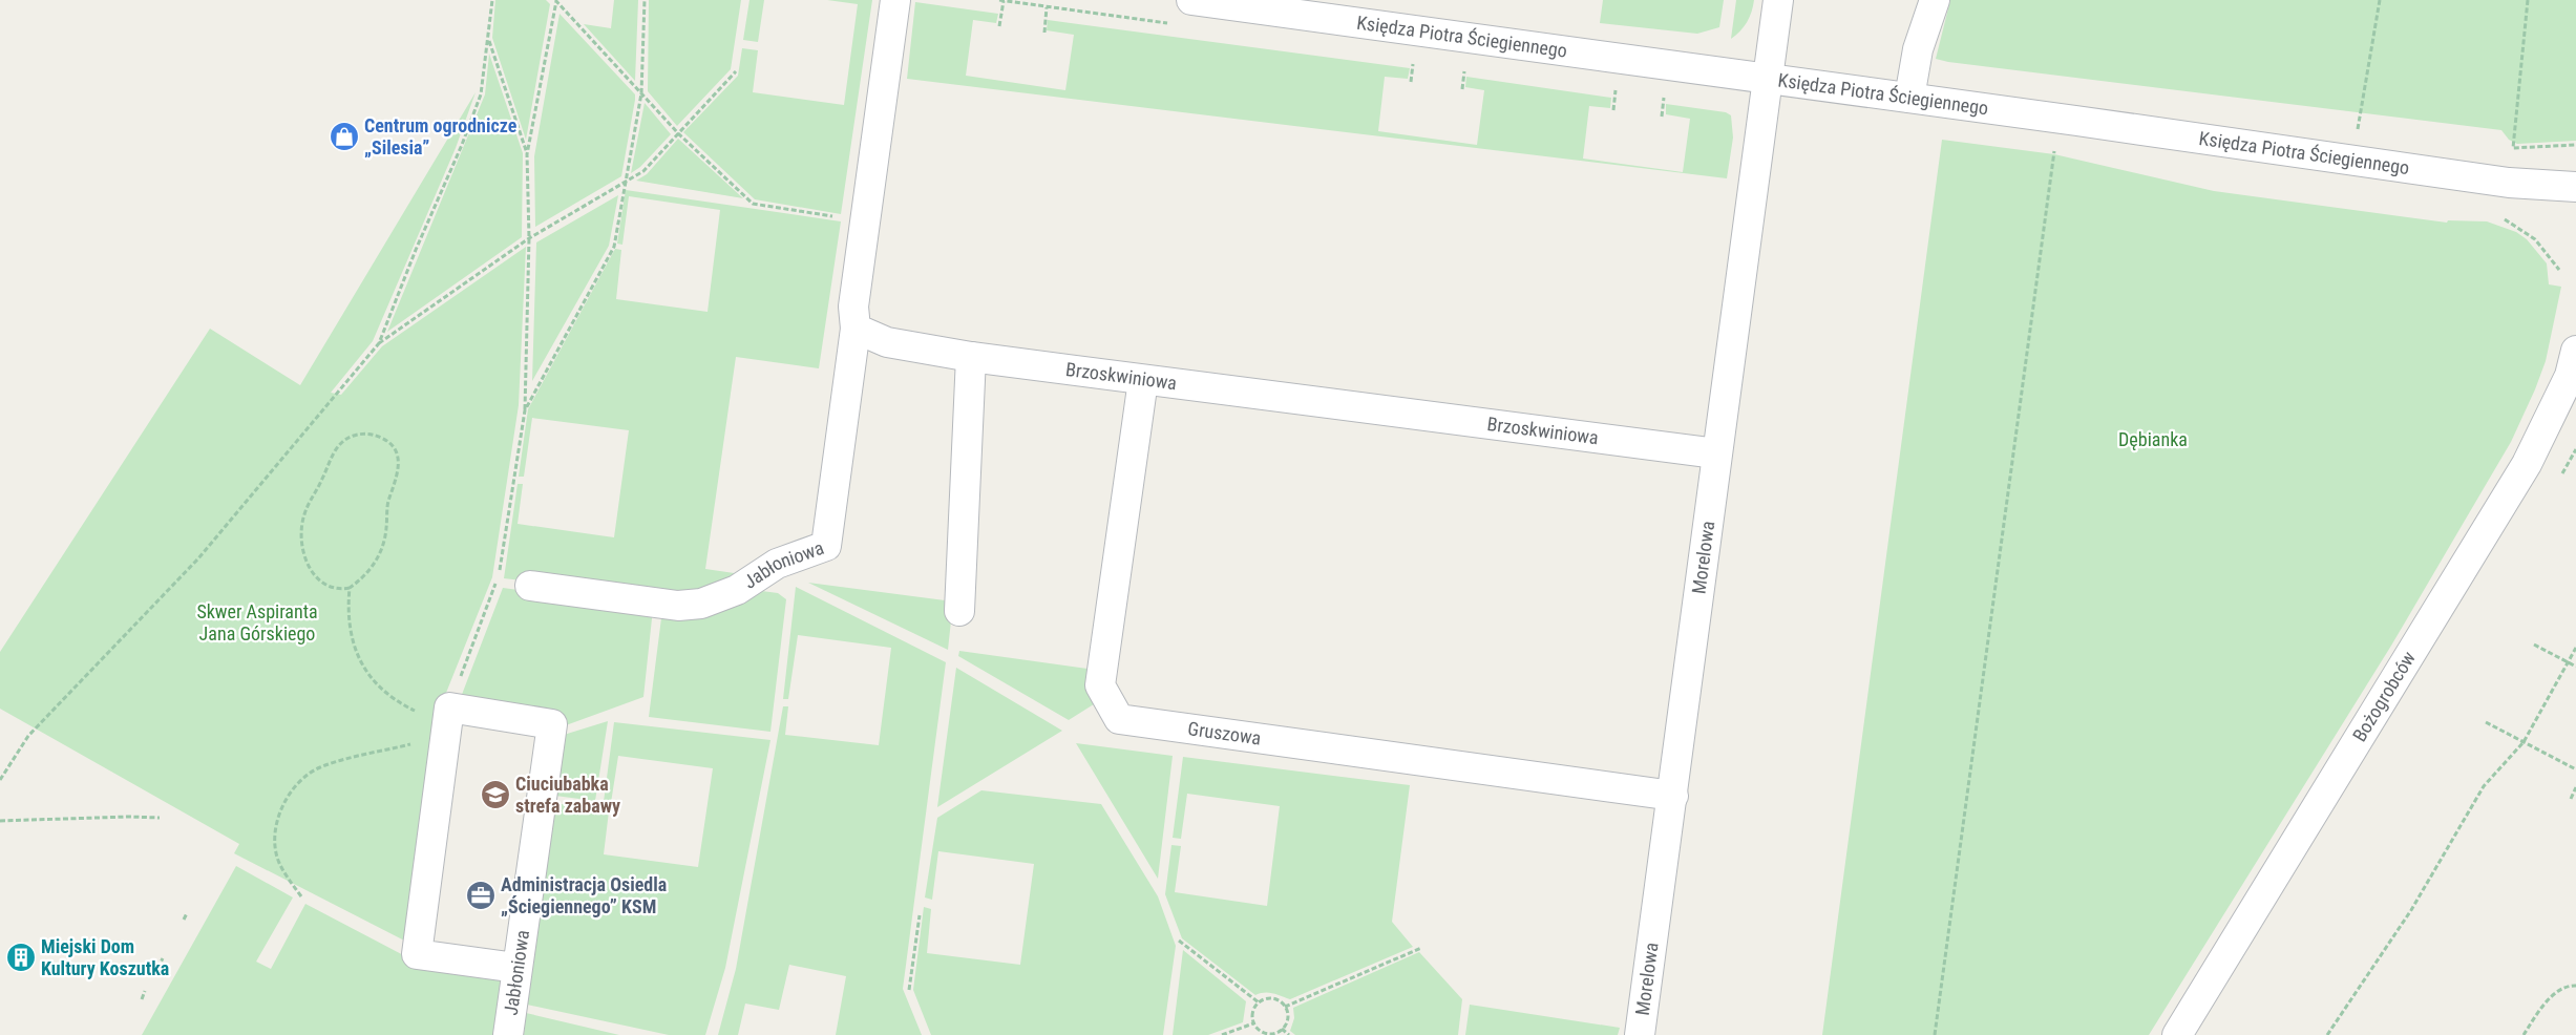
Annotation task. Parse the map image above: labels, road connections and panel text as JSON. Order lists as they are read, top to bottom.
{
  "streets": {
    "street": [
      "Księdza Piotra Ściegiennego",
      "Brzoskwiniowa",
      "Morelowa",
      "Jabłoniowa",
      "Bożogrobców",
      "Gruszowa"
    ]
  },
  "crossings": [
    ["Księdza Piotra Ściegiennego", "Morelowa"],
    ["Brzoskwiniowa", "Morelowa"],
    ["Brzoskwiniowa", "Jabłoniowa"],
    ["Brzoskwiniowa", "Gruszowa"],
    ["Morelowa", "Gruszowa"]
  ],
  "parks": ["Dębianka", "Skwer Aspiranta Jana Górskiego"],
  "places": {
    "shop": ["Centrum ogrodnicze „Silesia”"],
    "school or university": ["Ciuciubabka strefa zabawy"],
    "office": ["Administracja Osiedla „Ściegiennego” KSM"],
    "building": ["Miejski Dom Kultury Koszutka"]
  }
}
